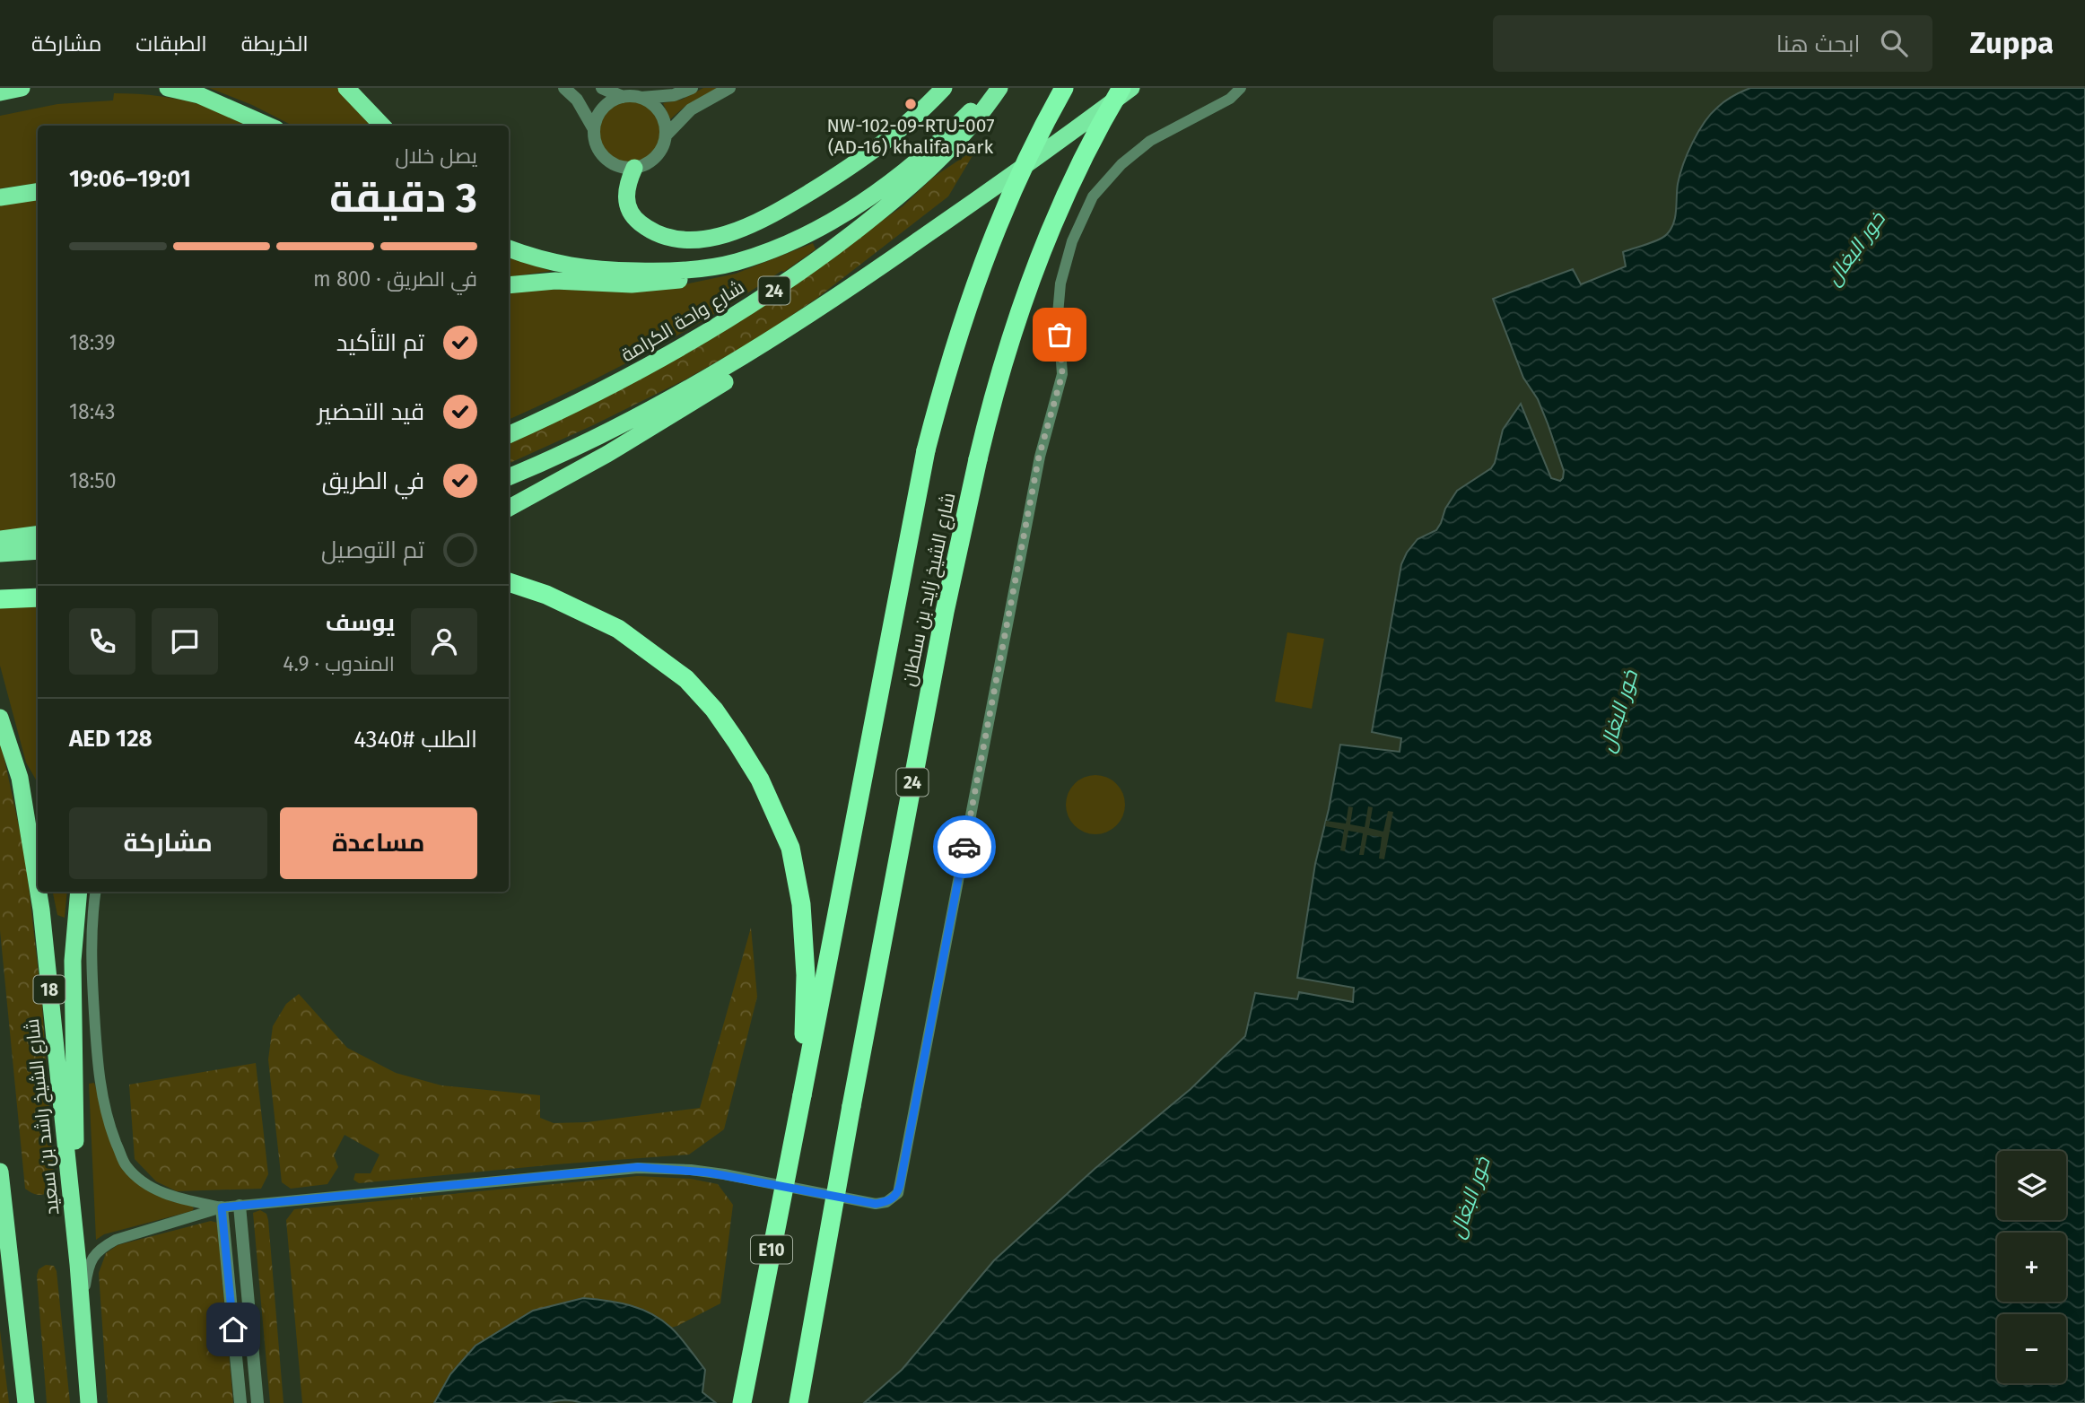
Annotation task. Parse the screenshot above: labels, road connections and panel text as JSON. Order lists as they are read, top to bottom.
{
  "streets": {
    "highway": [
      "24",
      "شارع واحة الكرامة",
      "شارع الشيخ زايد بن سلطان",
      "18",
      "شارع الشيخ راشد بن سعيد",
      "E10"
    ]
  },
  "crossings": [
    ["شارع الشيخ زايد بن سلطان", "E10"]
  ],
  "water": ["خور البغال"],
  "places": ["NW-102-09-RTU-007 (AD-16) khalifa park"],
  "page": {
    "header": "Zuppa",
    "search": "ابحث هنا",
    "nav": ["الخريطة", "الطبقات", "مشاركة"],
    "heading": ["3 دقيقة", "يصل خلال", "19:01–19:06"],
    "panel": [
      "يوسف",
      "المندوب · 4.9",
      "الطلب #4340",
      "AED 128"
    ],
    "bar": "في الطريق · 800 m",
    "list": [
      ["تم التأكيد", "18:39"],
      ["قيد التحضير", "18:43"],
      ["في الطريق", "18:50"],
      "تم التوصيل"
    ],
    "buttons": ["مساعدة", "مشاركة"],
    "map_buttons": ["+", "−"]
  }
}
